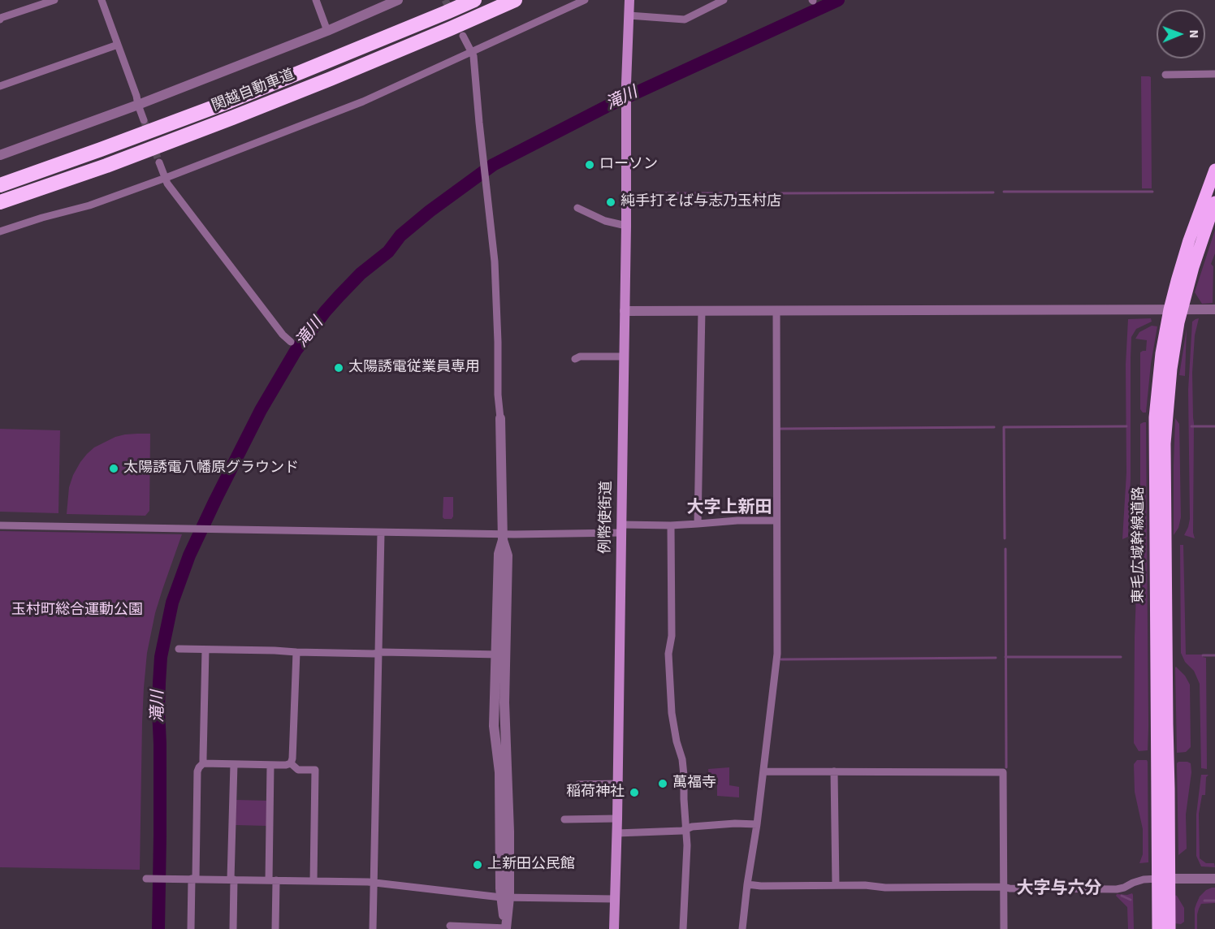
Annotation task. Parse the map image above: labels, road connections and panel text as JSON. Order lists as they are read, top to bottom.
{
  "streets": {
    "highway": ["関越自動車道", "東毛広域幹線道路"],
    "main road": ["例幣使街道"]
  },
  "districts": ["大字上新田", "大字与六分"],
  "water": ["滝川"],
  "parks": ["玉村町総合運動公園"],
  "places": [
    "ローソン",
    "純手打そば与志乃玉村店",
    "太陽誘電従業員専用",
    "太陽誘電八幡原グラウンド",
    "萬福寺",
    "稲荷神社",
    "上新田公民館"
  ],
  "north": "right"
}
